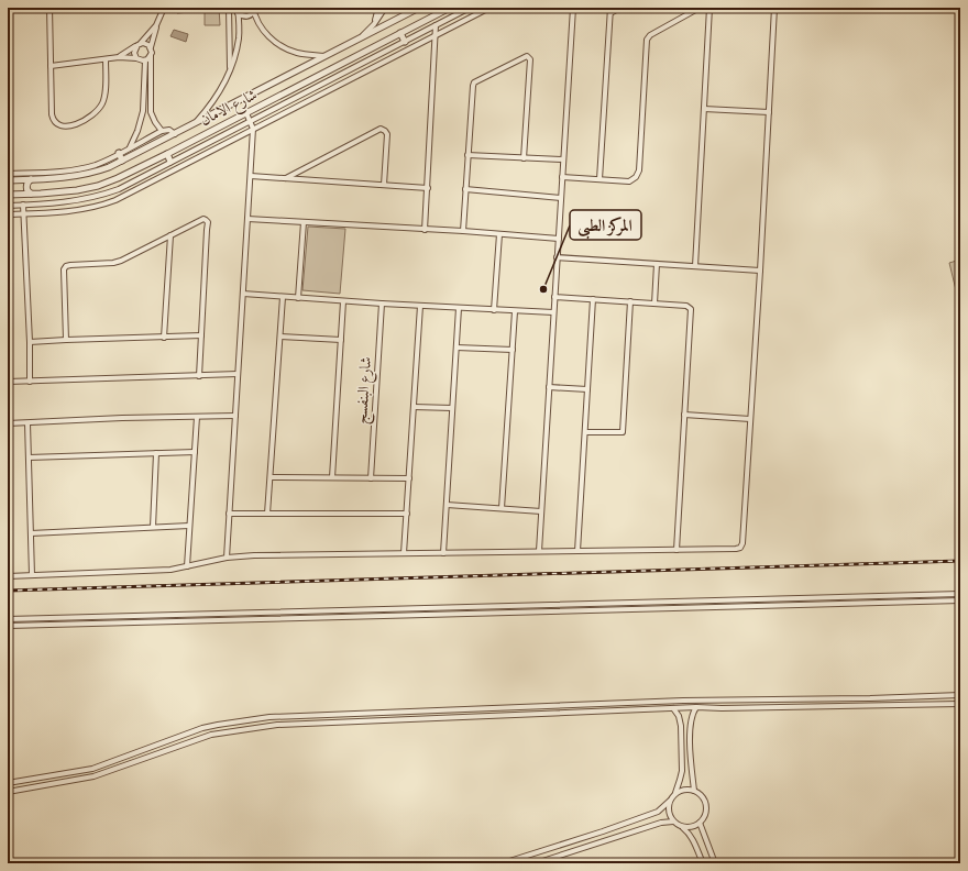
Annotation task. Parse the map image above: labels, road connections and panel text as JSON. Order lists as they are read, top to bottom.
{
  "streets": {
    "street": ["شارع الامان", "شارع البنفسج"]
  },
  "places": ["المركز الطبى"]
}
